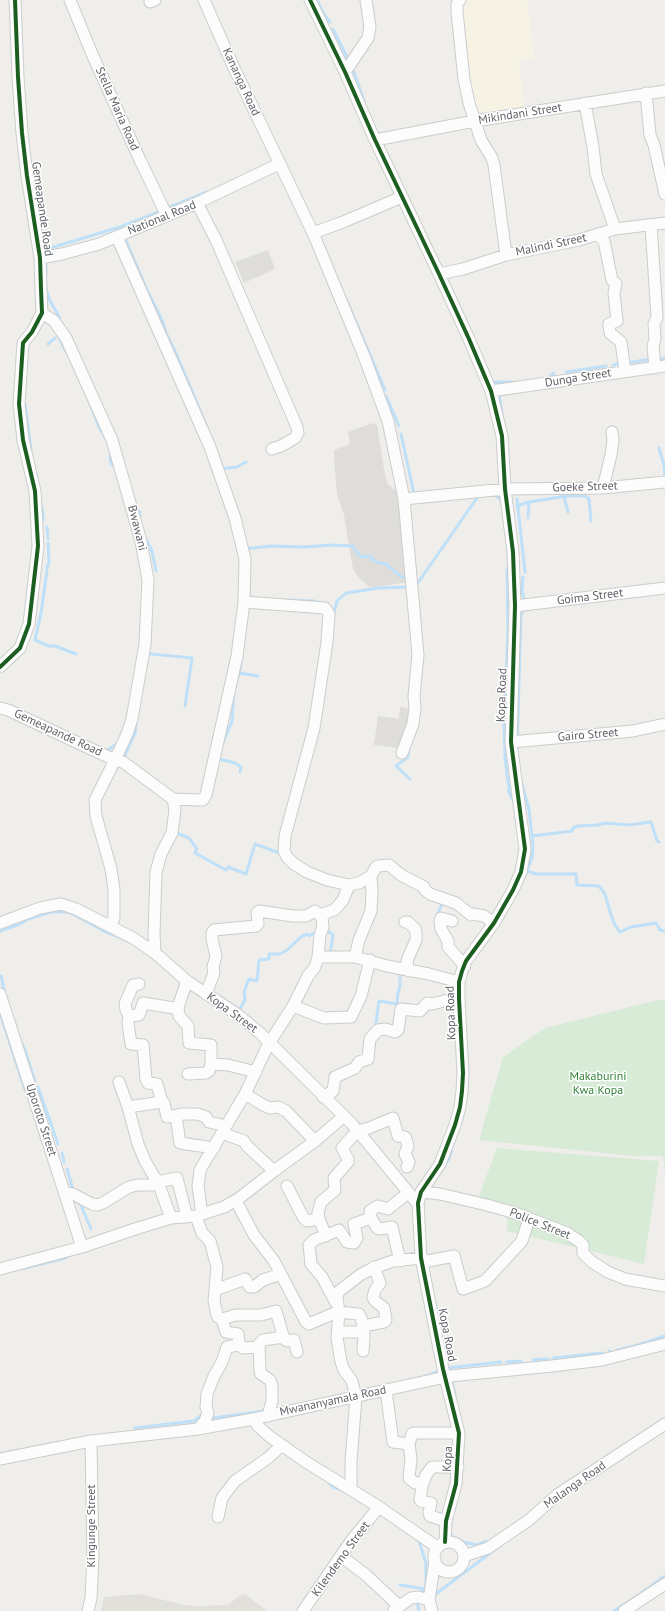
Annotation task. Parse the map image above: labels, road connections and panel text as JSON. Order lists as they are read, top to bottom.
{
  "streets": {
    "street": [
      "Kananga Road",
      "Stella Maria Road",
      "Mikindani Street",
      "Gemeapande Road",
      "National Road",
      "Malindi Street",
      "Dunga Street",
      "Goeke Street",
      "Bwawani",
      "Goima Street",
      "Kopa Road",
      "Gairo Street",
      "Kopa Street",
      "Uporoto Street",
      "Police Street",
      "Mwananyamala Road",
      "Kopa",
      "Malanga Road",
      "Kingunge Street",
      "Kilendemo Street"
    ]
  },
  "crossings": [
    ["Kananga Road", "National Road"],
    ["Kananga Road", "Goeke Street"],
    ["Stella Maria Road", "National Road"],
    ["Mikindani Street", "Kopa Road"],
    ["Gemeapande Road", "National Road"],
    ["Gemeapande Road", "Bwawani"],
    ["Malindi Street", "Kopa Road"],
    ["Dunga Street", "Kopa Road"],
    ["Goeke Street", "Kopa Road"],
    ["Bwawani", "Kopa Street"],
    ["Goima Street", "Kopa Road"],
    ["Kopa Road", "Gairo Street"],
    ["Kopa Road", "Kopa Street"],
    ["Kopa Road", "Police Street"],
    ["Kopa Road", "Mwananyamala Road"],
    ["Kopa Road", "Kopa"],
    ["Mwananyamala Road", "Kopa"],
    ["Mwananyamala Road", "Kingunge Street"],
    ["Kopa", "Malanga Road"]
  ],
  "parks": ["Makaburini Kwa Kopa"]
}
